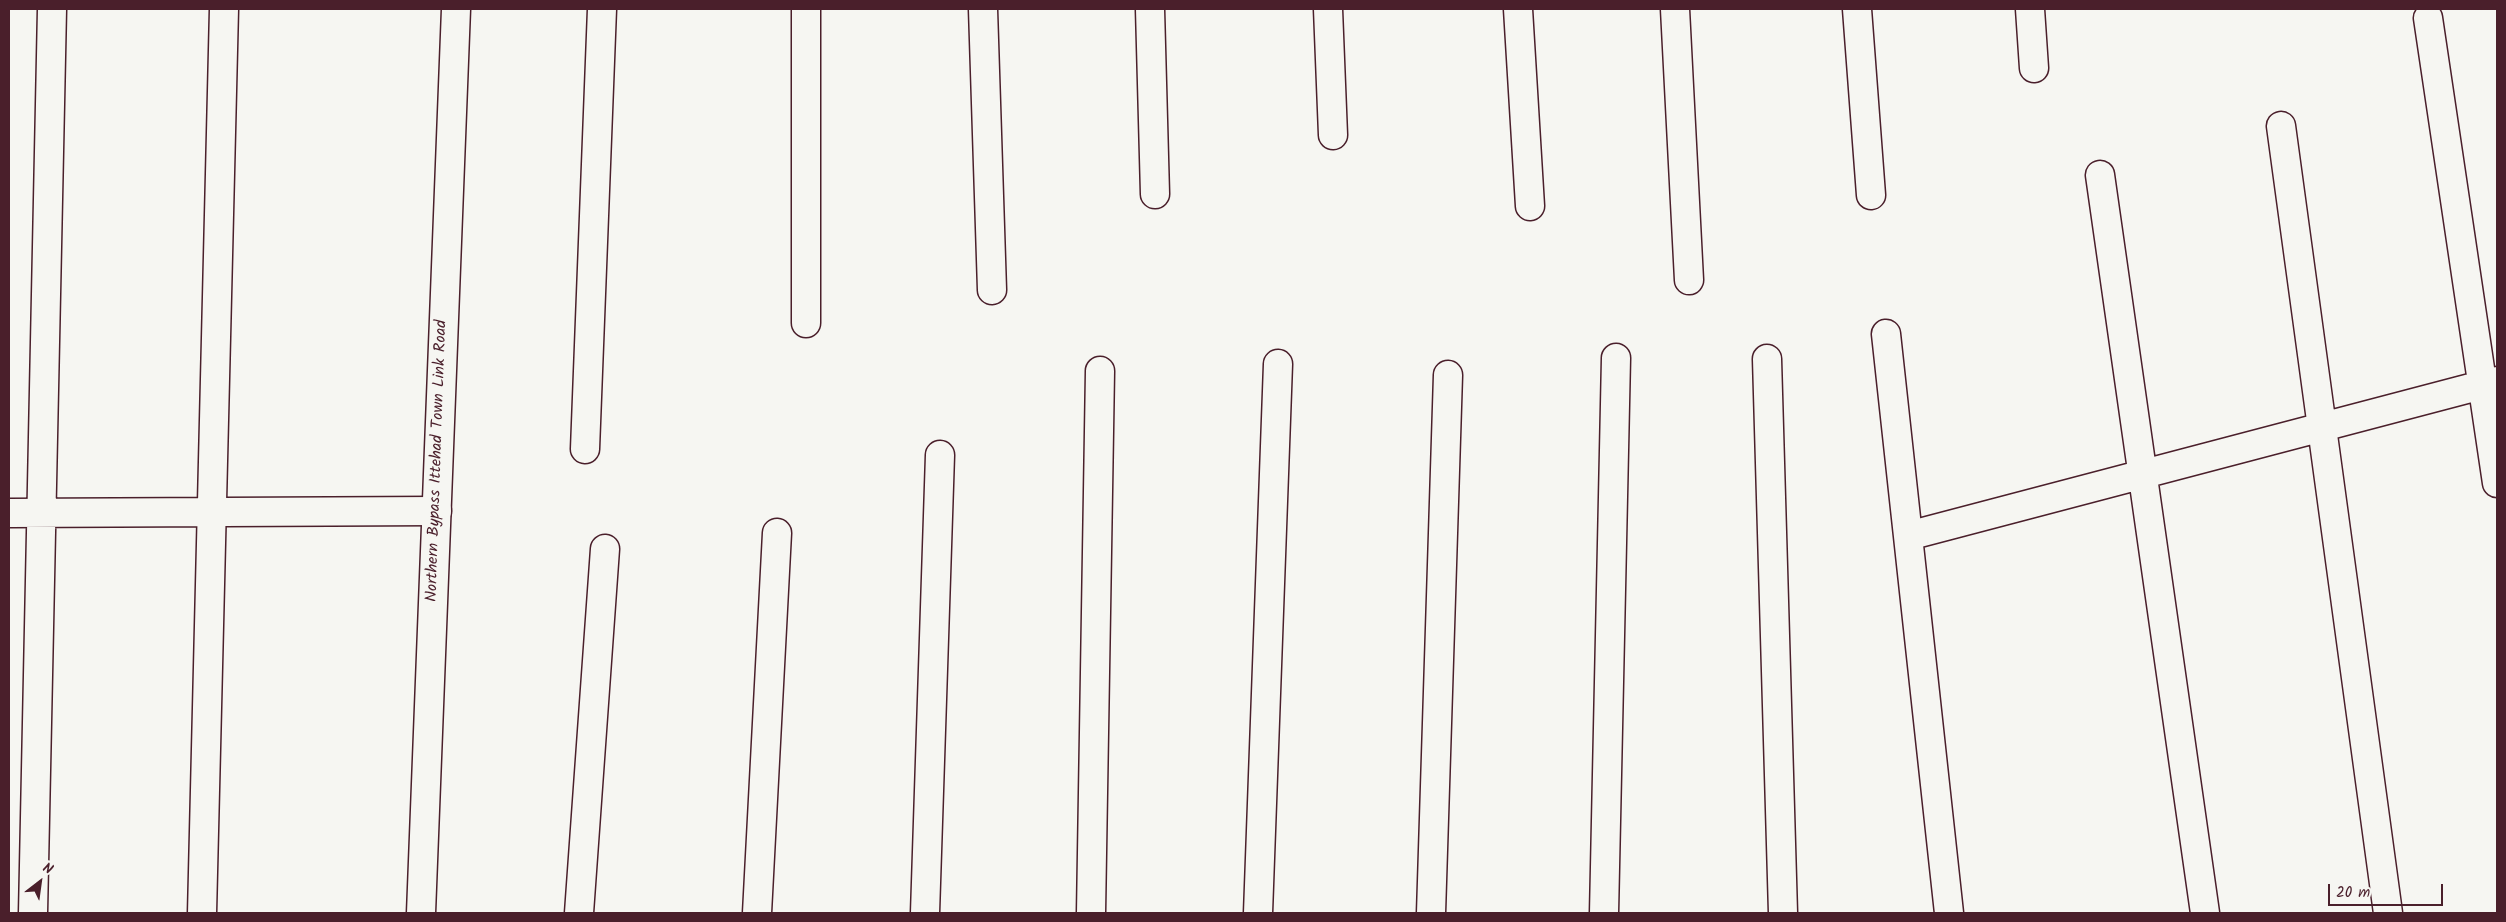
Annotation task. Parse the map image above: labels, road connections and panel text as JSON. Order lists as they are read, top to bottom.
{
  "streets": {
    "street": ["Northern Bypass Ittehad Town Link Road"]
  },
  "scale_bar": "20 m",
  "north": "top right"
}
